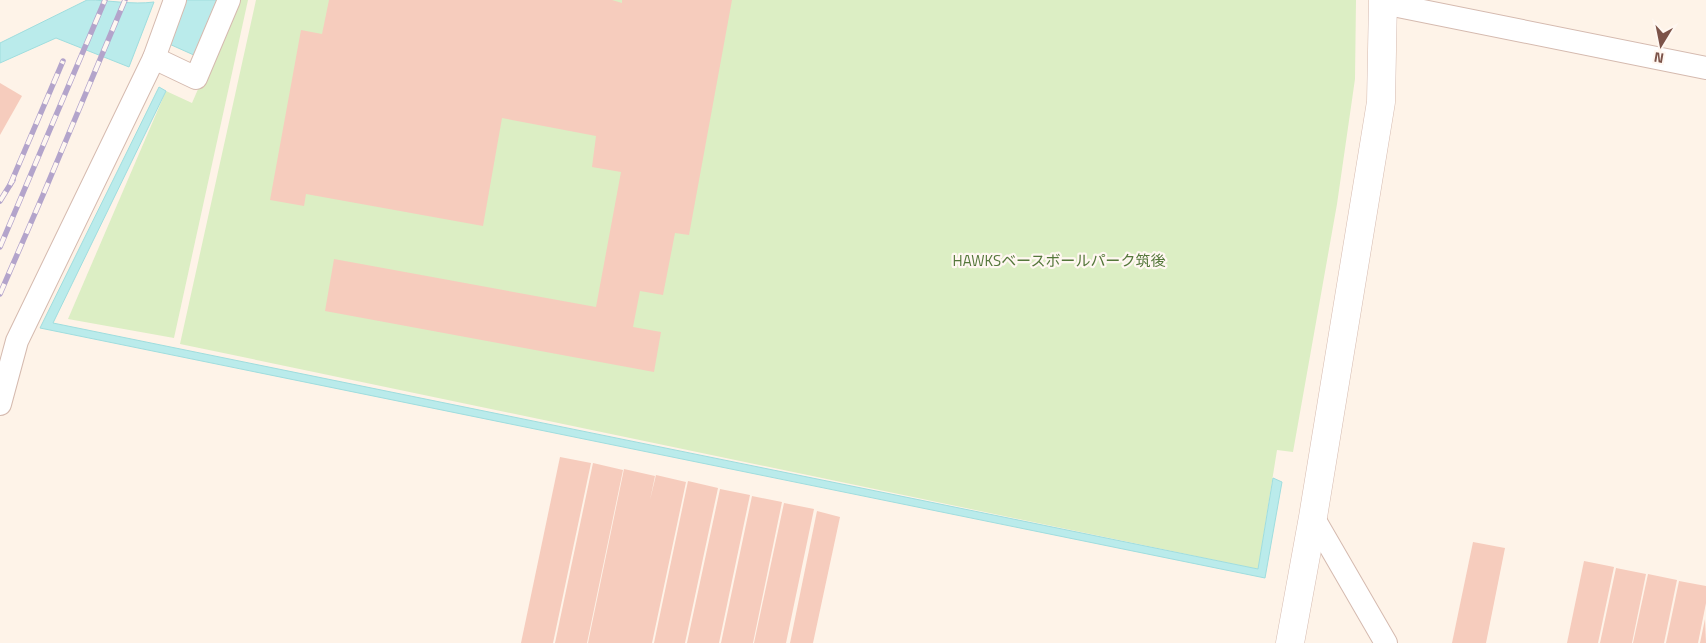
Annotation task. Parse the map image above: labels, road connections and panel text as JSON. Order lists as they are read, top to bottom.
{
  "parks": ["HAWKSベースボールパーク筑後"],
  "north": "bottom"
}
